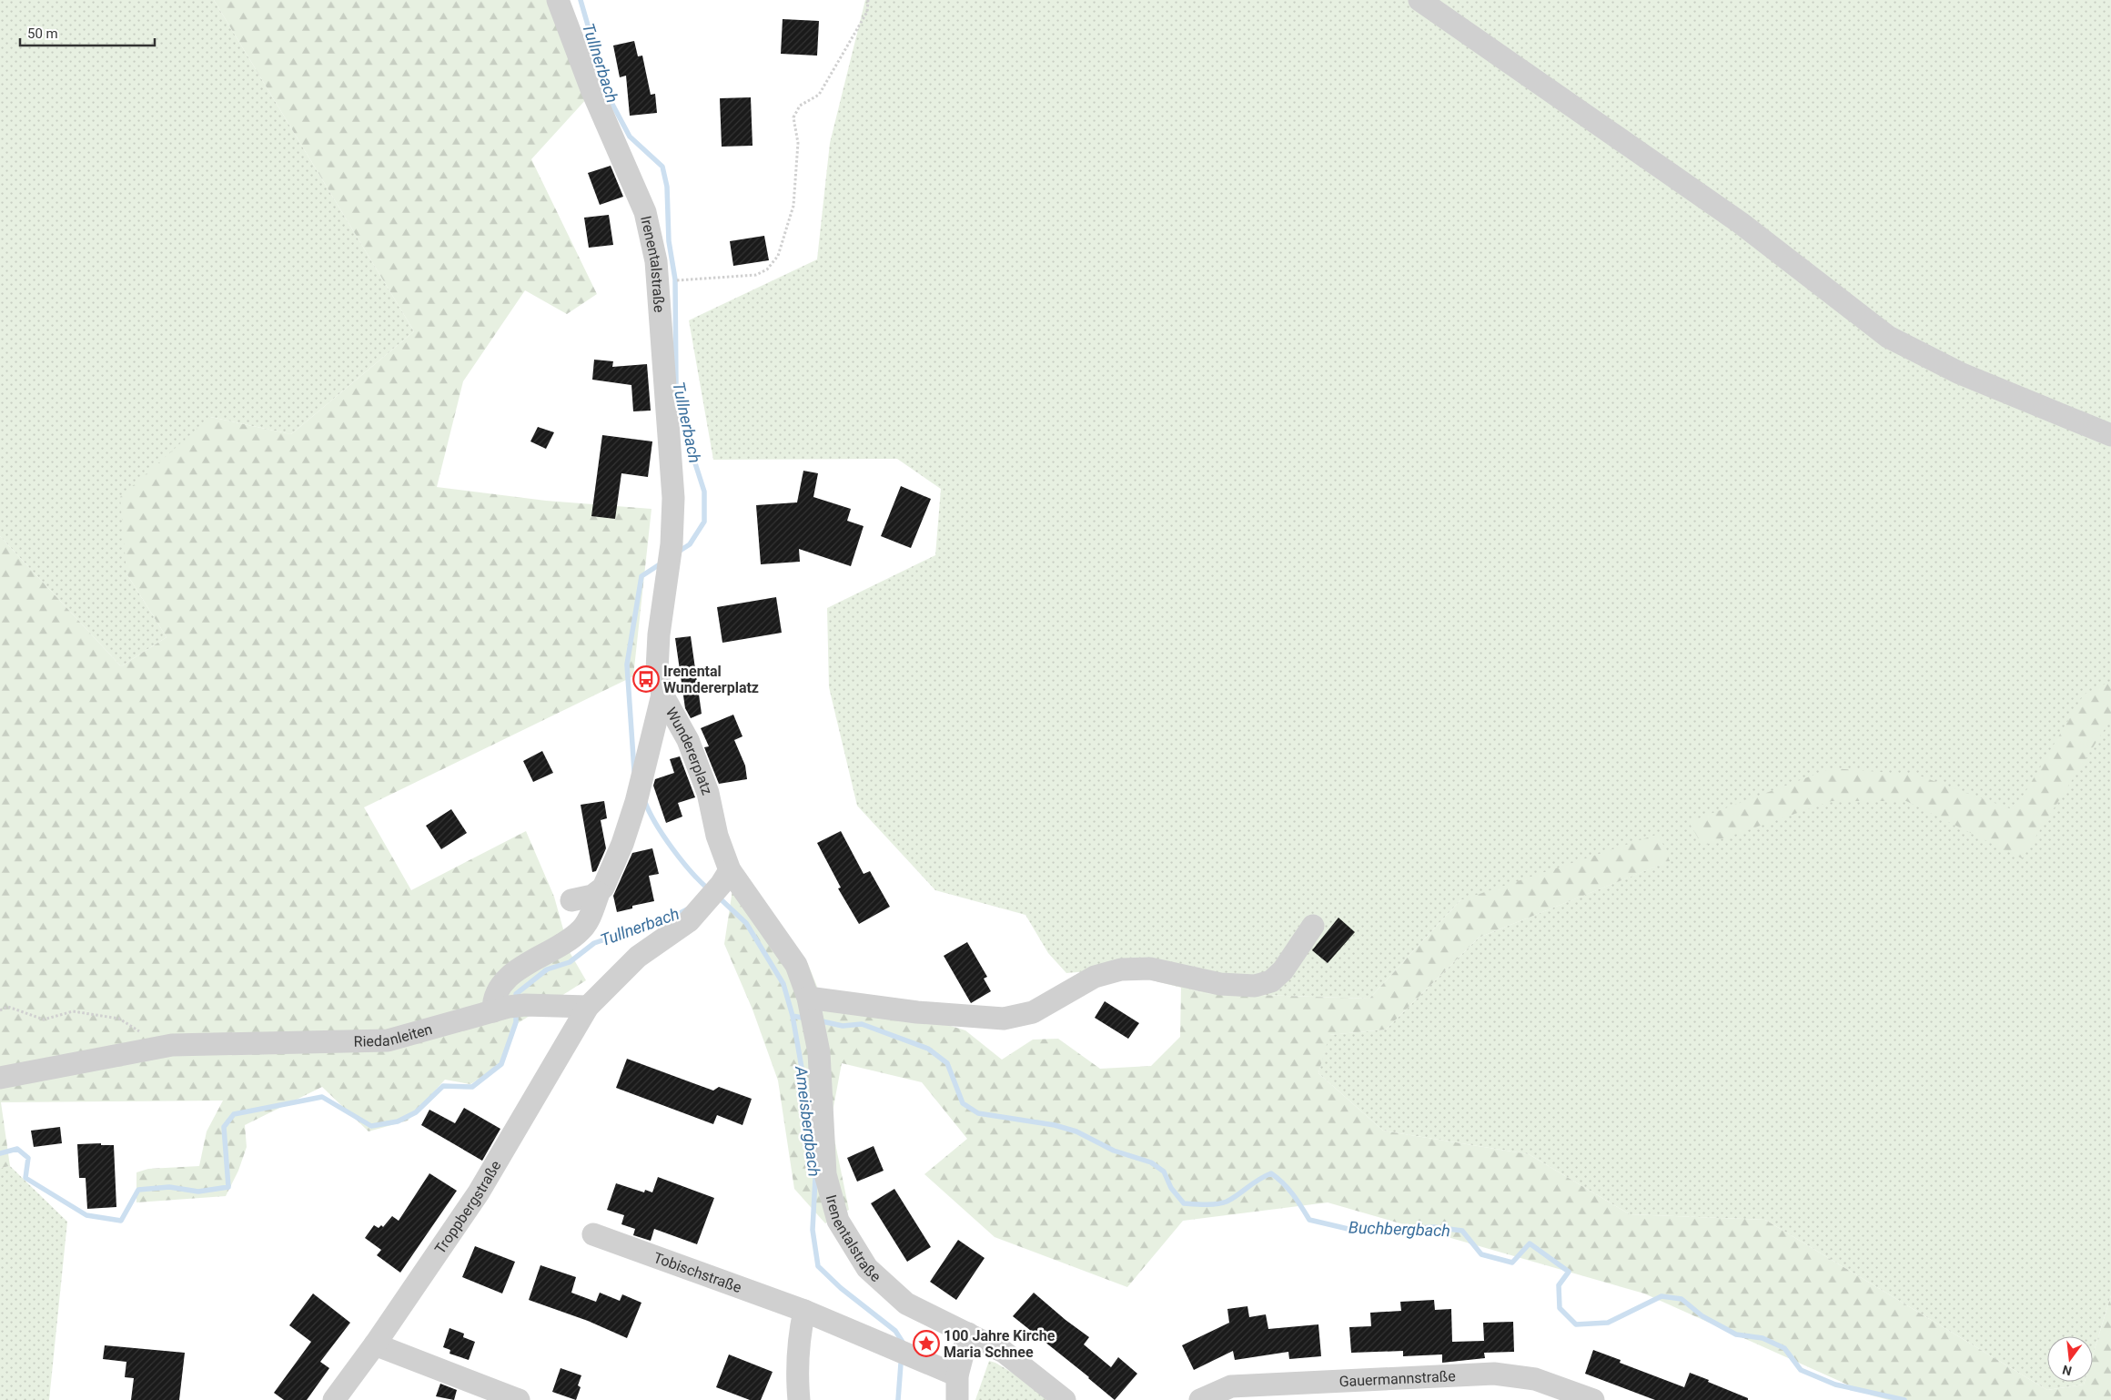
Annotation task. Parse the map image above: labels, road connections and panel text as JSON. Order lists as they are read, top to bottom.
{
  "streets": {
    "street": [
      "Irenentalstraße",
      "Wundererplatz",
      "Riedanleiten",
      "Troppbergstraße",
      "Tobischstraße",
      "Gauermannstraße"
    ]
  },
  "crossings": [
    ["Irenentalstraße", "Wundererplatz"],
    ["Riedanleiten", "Troppbergstraße"]
  ],
  "water": ["Tullnerbach", "Ameisbergbach", "Buchbergbach"],
  "places": {
    "bus stop": ["Irenental Wundererplatz"],
    "place": ["100 Jahre Kirche Maria Schnee"]
  },
  "scale_bar": "50 m",
  "north": "bottom"
}
